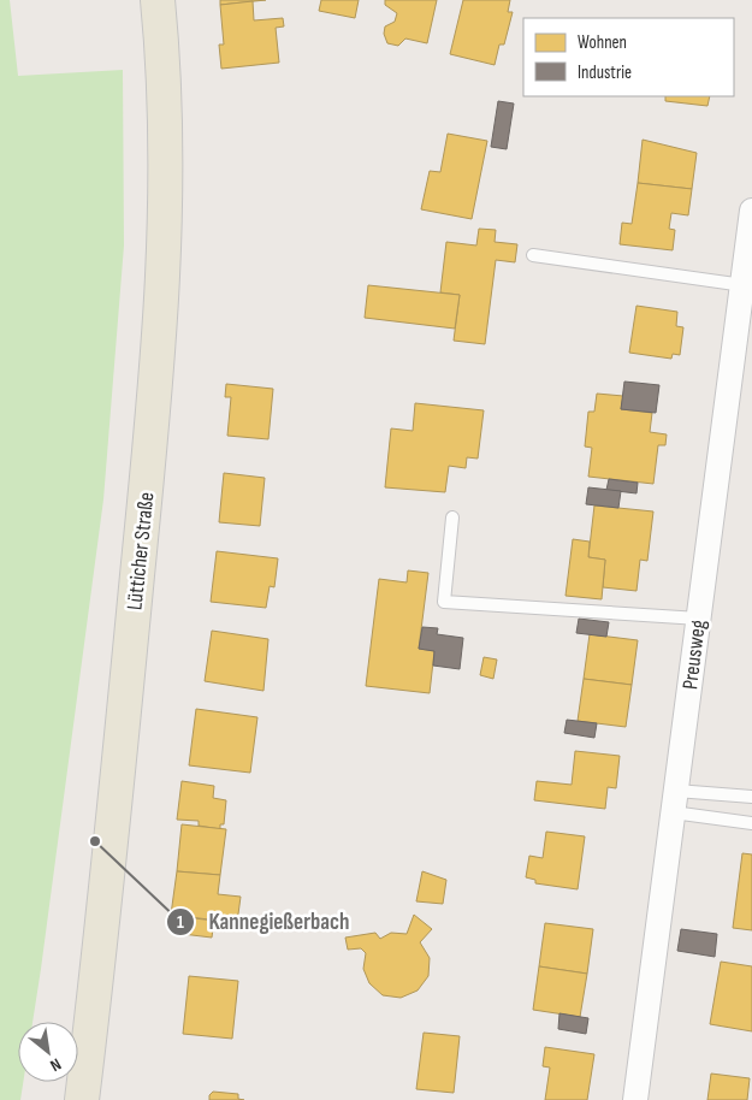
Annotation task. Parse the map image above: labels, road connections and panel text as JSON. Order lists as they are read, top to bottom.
{
  "streets": {
    "main road": ["Lütticher Straße"],
    "street": ["Preusweg"]
  },
  "places": ["Kannegießerbach"],
  "legend": ["Wohnen", "Industrie"],
  "north": "bottom right"
}
